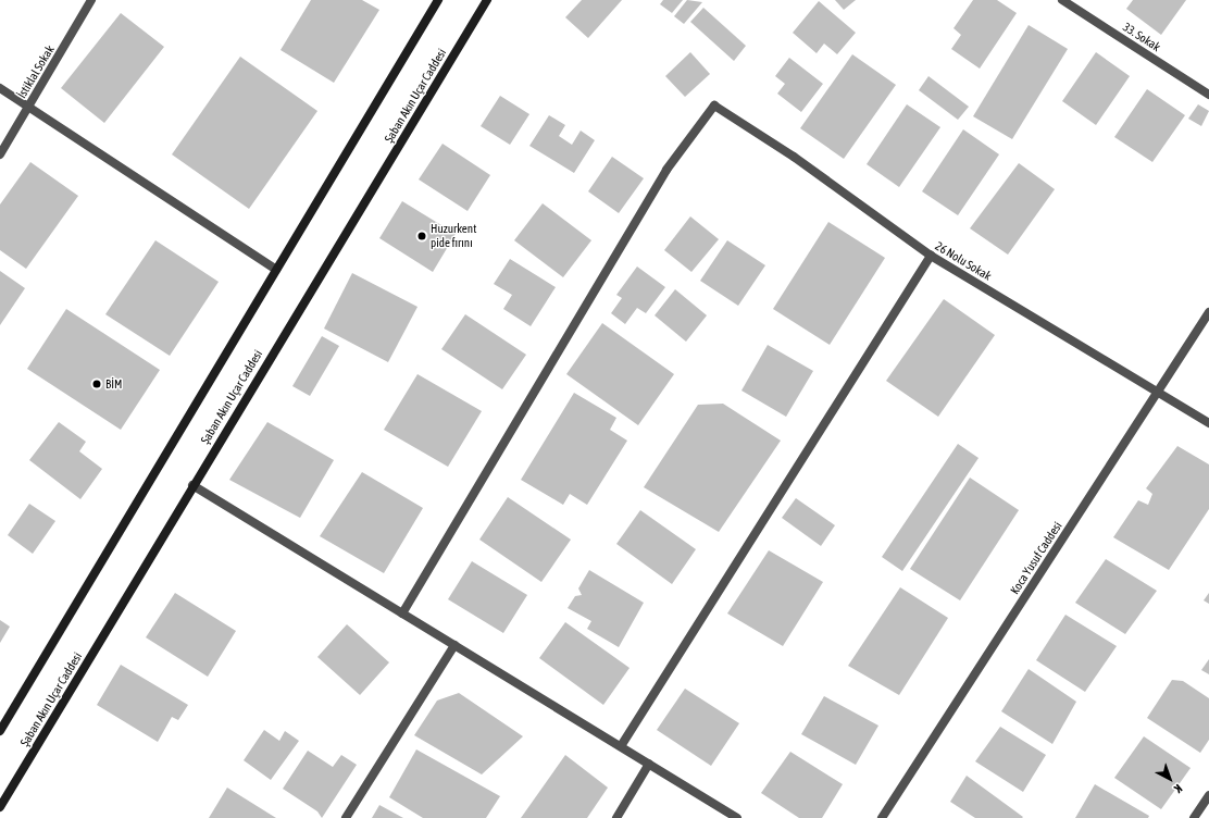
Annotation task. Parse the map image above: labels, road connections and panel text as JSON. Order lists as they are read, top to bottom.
{
  "streets": {
    "main road": ["Şaban Akın Uçar Caddesi"],
    "street": [
      "33. Sokak",
      "İstiklal Sokak",
      "26 Nolu Sokak",
      "Koca Yusuf Caddesi"
    ]
  },
  "crossings": [
    ["26 Nolu Sokak", "Koca Yusuf Caddesi"]
  ],
  "places": ["Huzurkent pide fırını", "BİM"],
  "north": "bottom right"
}
